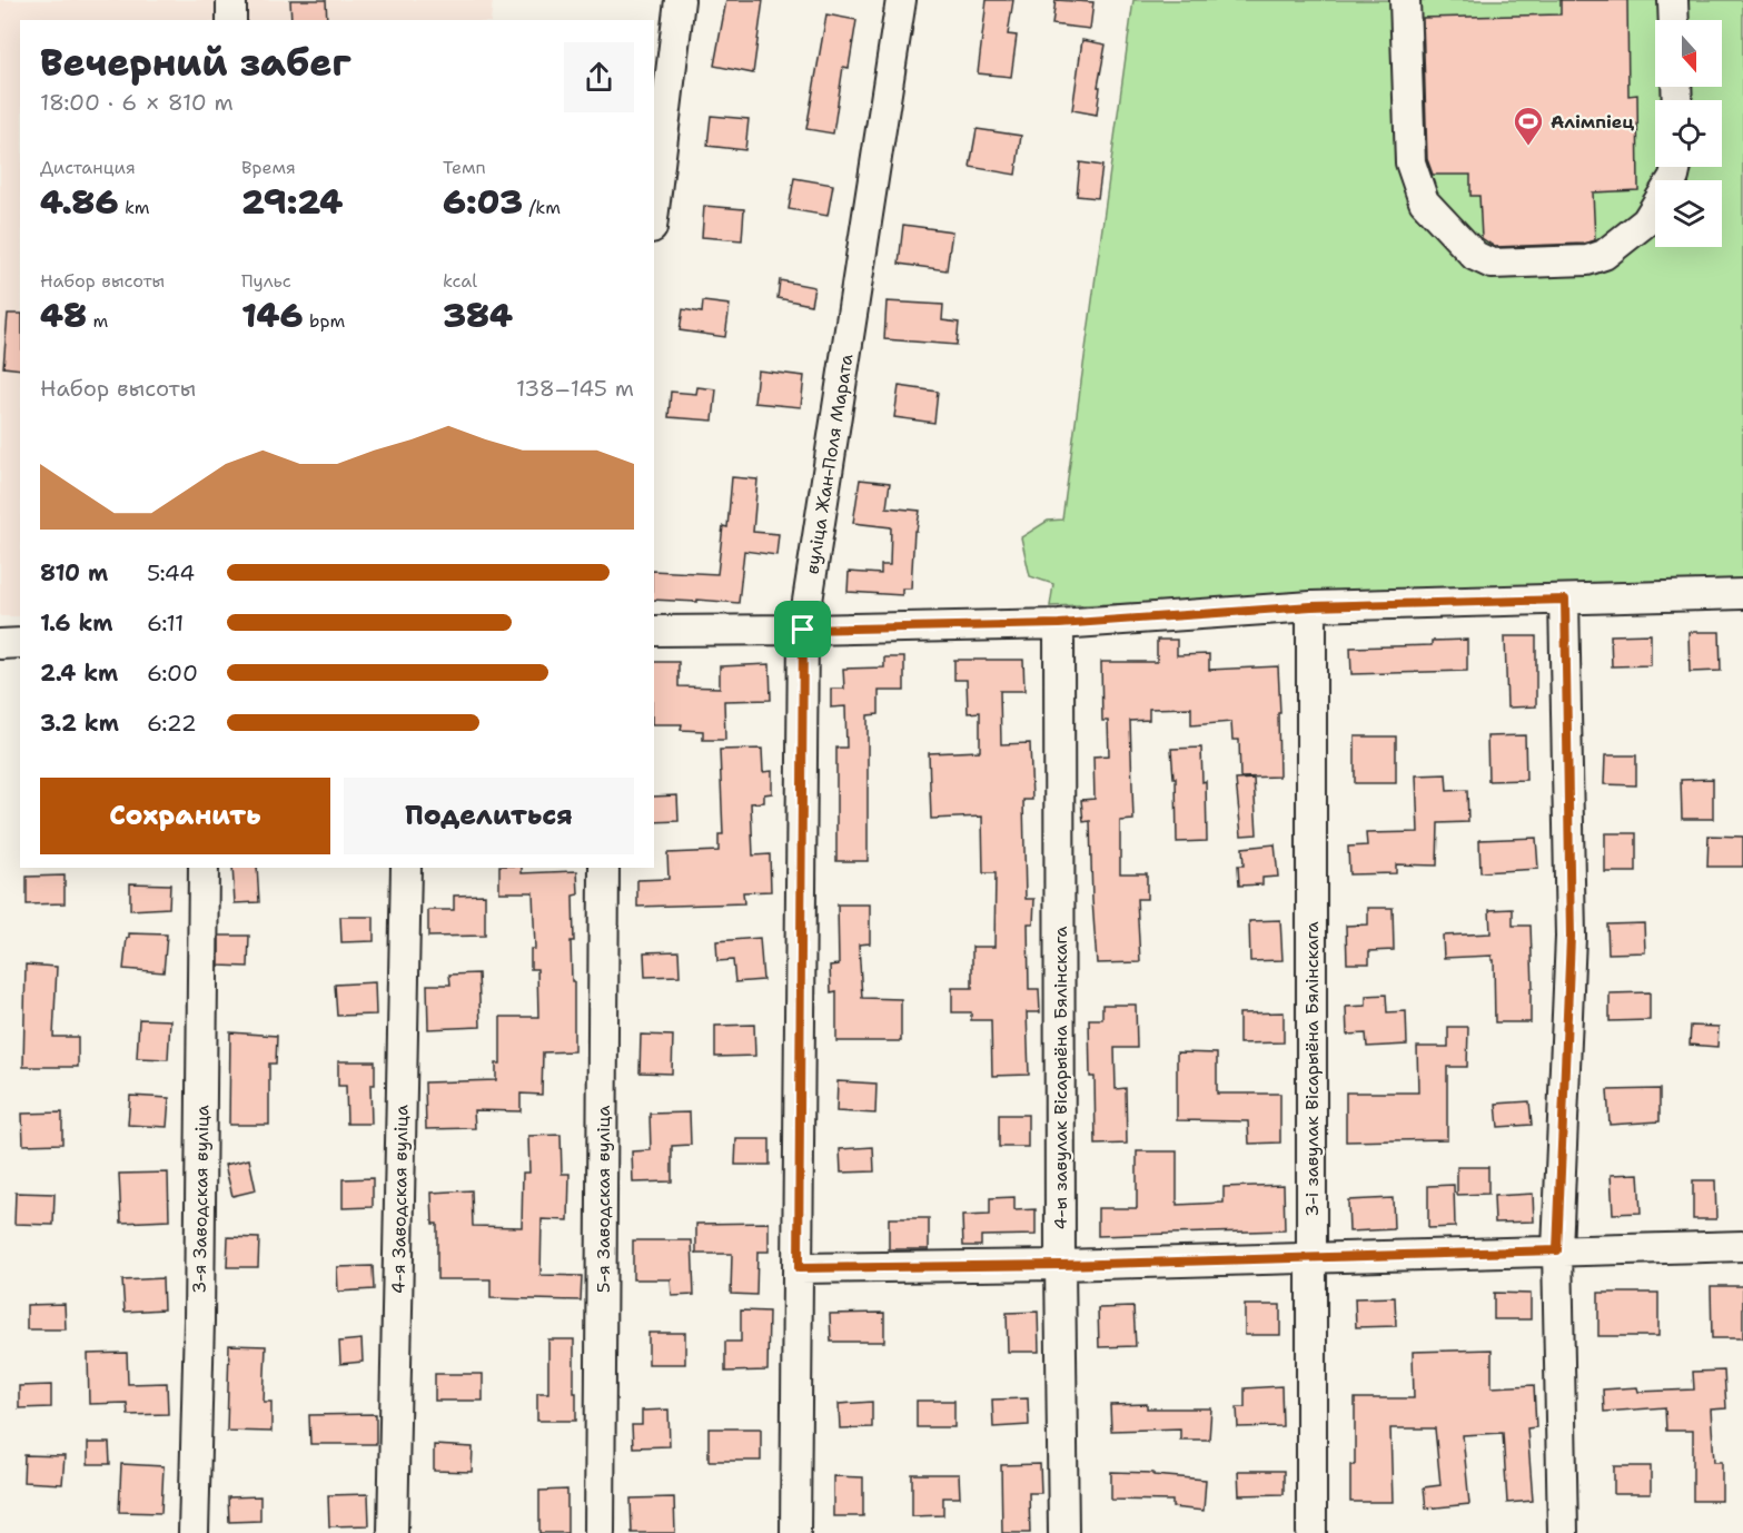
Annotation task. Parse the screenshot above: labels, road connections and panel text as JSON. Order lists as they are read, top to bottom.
{
  "streets": {
    "street": [
      "вуліца Жан-Поля Марата",
      "3-і завулак Вісарыёна Бялінскага",
      "4-ы завулак Вісарыёна Бялінскага",
      "3-я Заводская вуліца",
      "4-я Заводская вуліца",
      "5-я Заводская вуліца"
    ]
  },
  "places": {
    "sports": ["Алімпіец"]
  },
  "north": "bottom",
  "page": {
    "heading": ["Вечерний забег", "18:00 · 6 × 810 m"],
    "stats": [
      ["Дистанция", "4.86 km"],
      ["Время", "29:24"],
      ["Темп", "6:03 /km"],
      ["Набор высоты", "48 m"],
      ["Пульс", "146 bpm"],
      ["kcal", "384"]
    ],
    "chart": ["Набор высоты", "138–145 m"],
    "list": [
      {
        "name": "810 m",
        "note": "5:44"
      },
      {
        "name": "1.6 km",
        "note": "6:11"
      },
      {
        "name": "2.4 km",
        "note": "6:00"
      },
      {
        "name": "3.2 km",
        "note": "6:22"
      }
    ],
    "buttons": ["Сохранить", "Поделиться"]
  }
}
